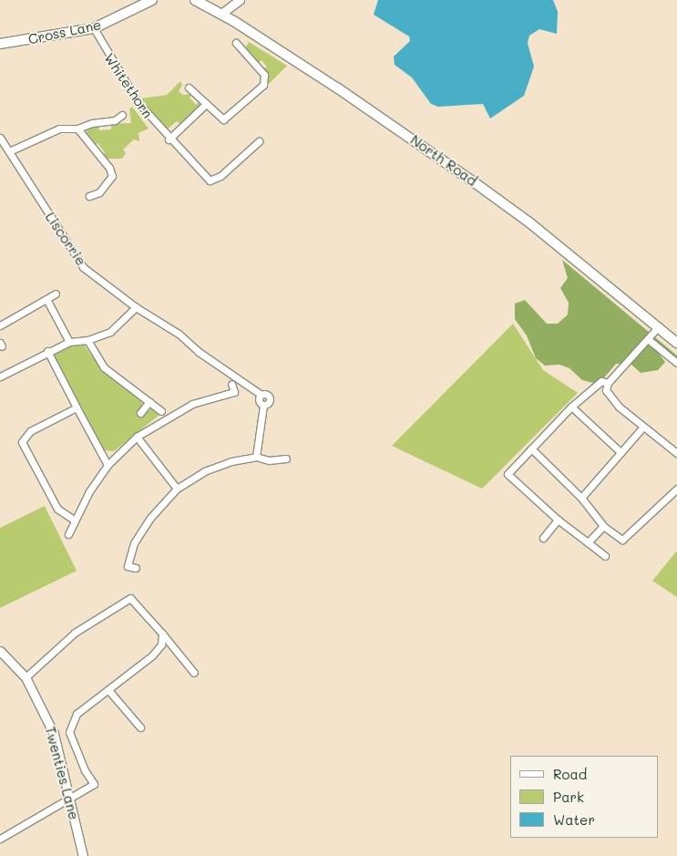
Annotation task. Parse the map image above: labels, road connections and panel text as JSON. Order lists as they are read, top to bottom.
{
  "streets": {
    "main road": ["Cross Lane", "North Road"],
    "street": ["Whitethorn", "Liscorrie", "Twenties Lane"]
  },
  "crossings": [
    ["Cross Lane", "Whitethorn"]
  ],
  "legend": ["Road", "Park", "Water"]
}
